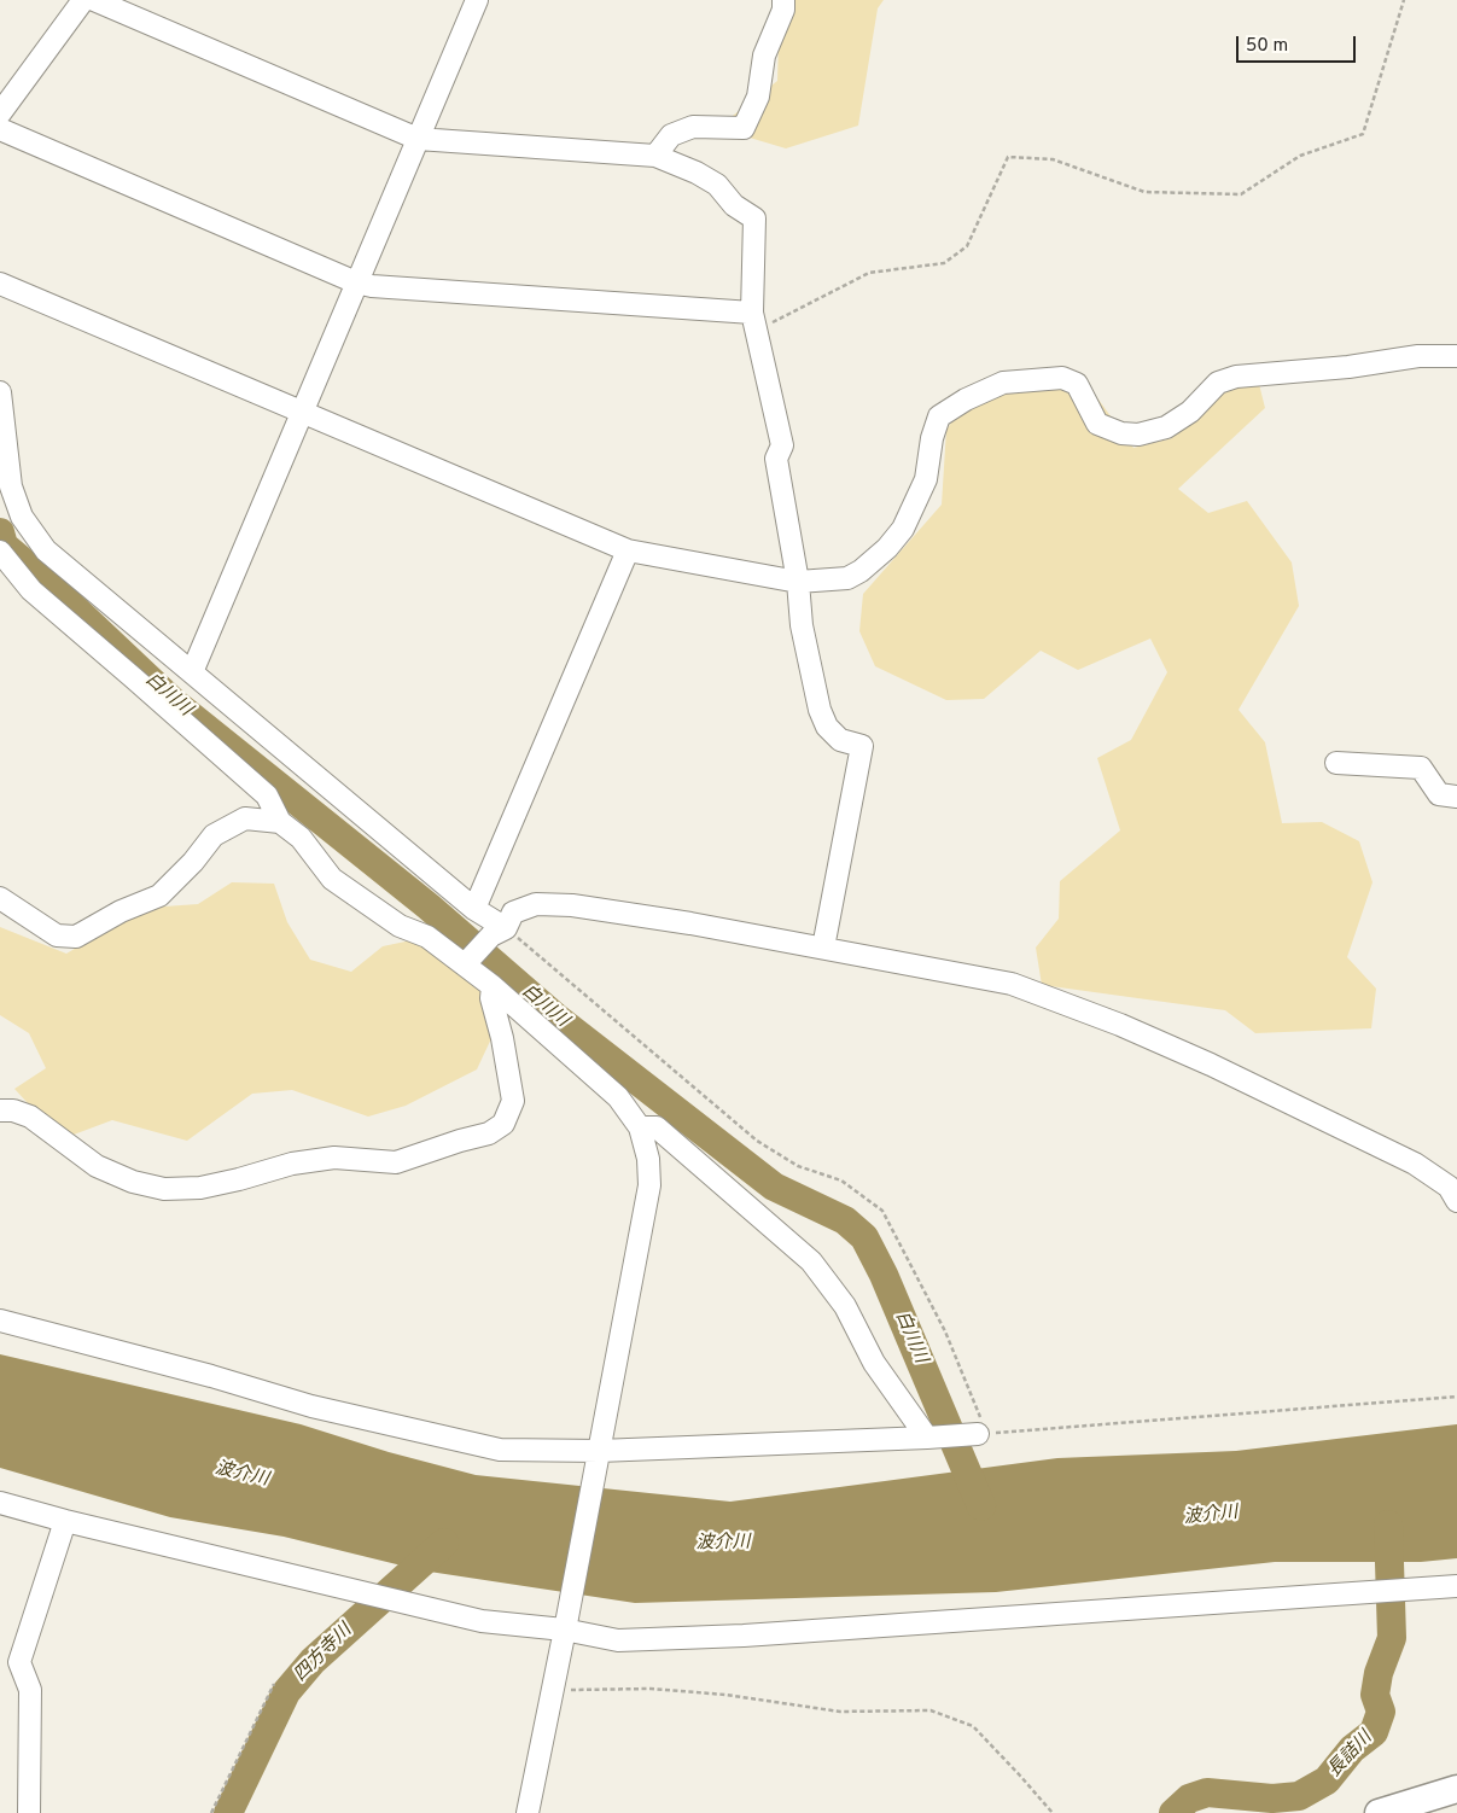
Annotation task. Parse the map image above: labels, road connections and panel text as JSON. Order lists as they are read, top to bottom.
{
  "water": [
    "白川川",
    "波介川",
    "四方寺川",
    "長詰川"
  ],
  "scale_bar": "50 m"
}
